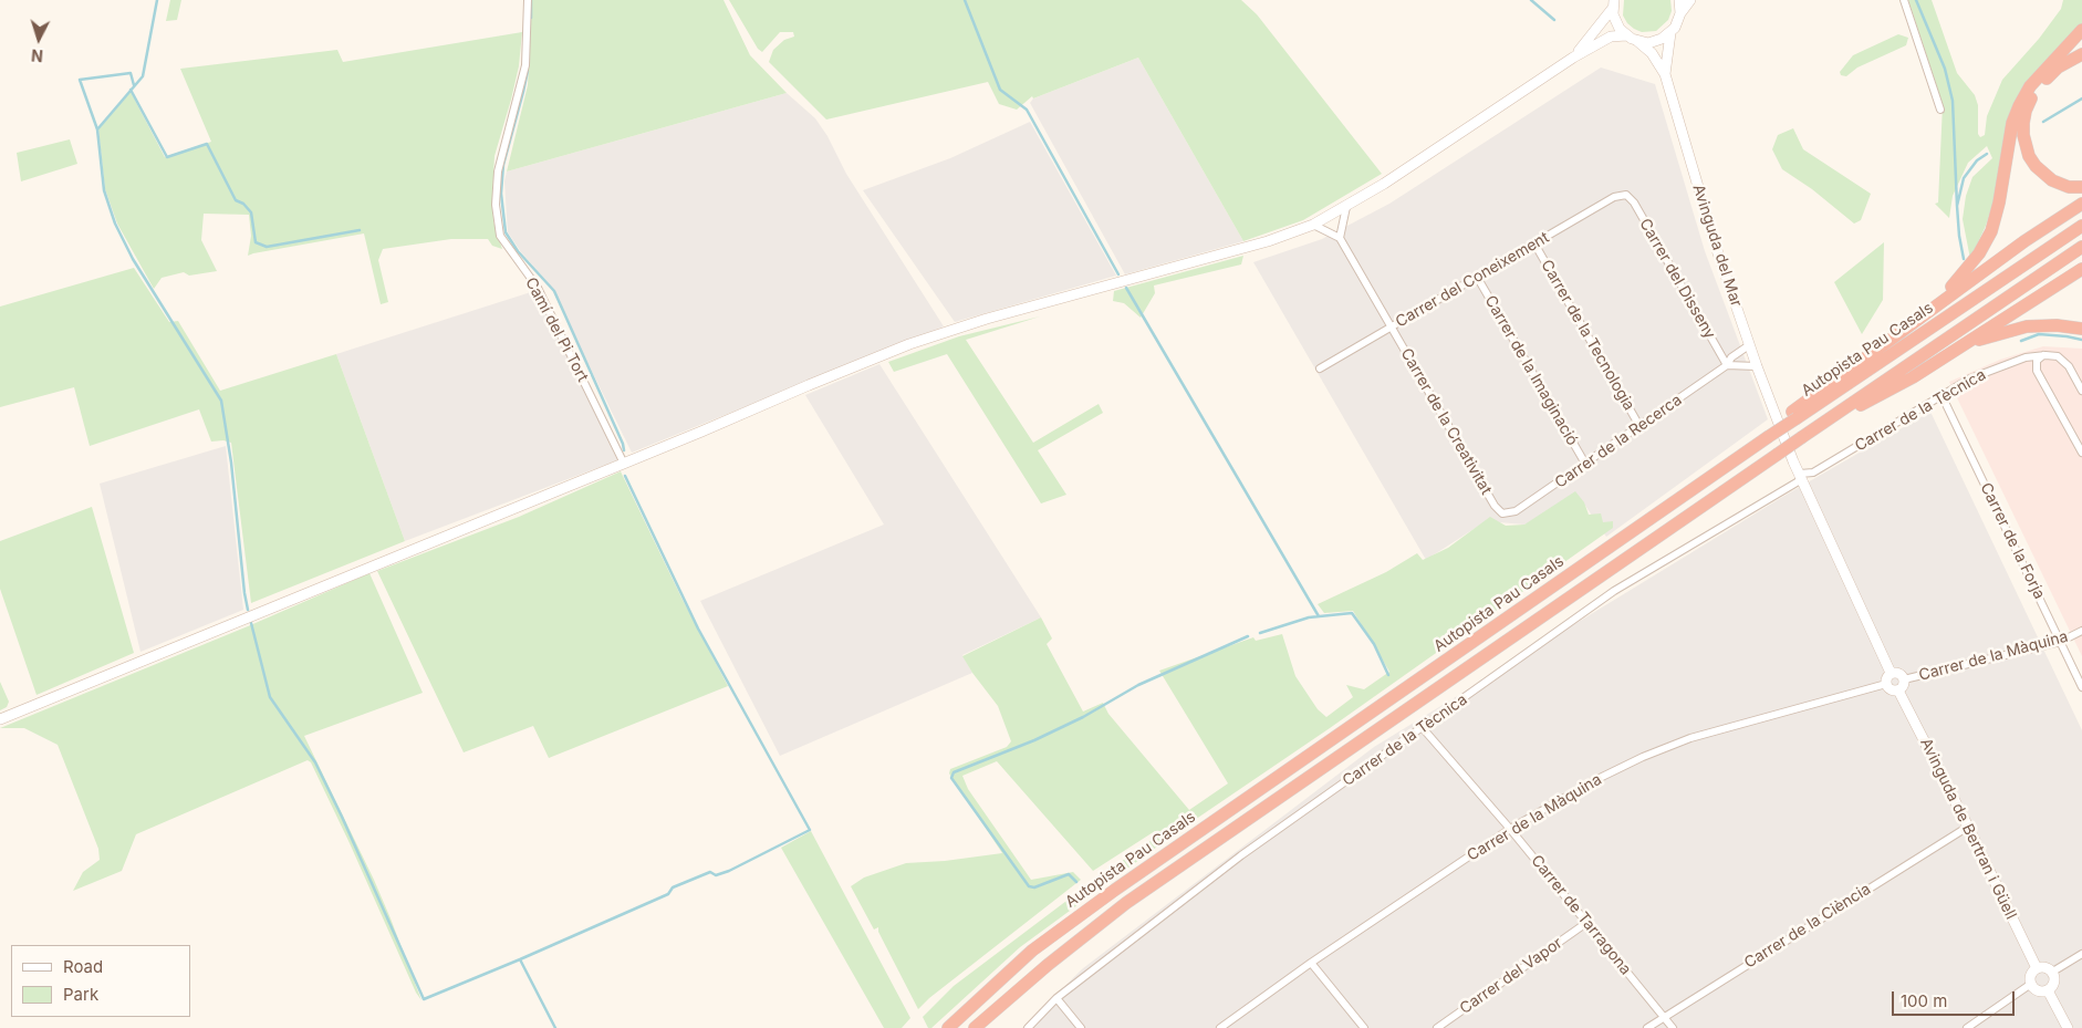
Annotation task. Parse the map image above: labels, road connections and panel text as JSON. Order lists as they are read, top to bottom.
{
  "streets": {
    "highway": ["Autopista Pau Casals"],
    "main road": ["Avinguda del Mar", "Avinguda de Bertran i Güell"],
    "street": [
      "Carrer del Disseny",
      "Carrer del Coneixement",
      "Camí del Pi Tort",
      "Carrer de la Tecnologia",
      "Carrer de la Imaginació",
      "Carrer de la Tècnica",
      "Carrer de la Creativitat",
      "Carrer de la Recerca",
      "Carrer de la Forja",
      "Carrer de la Màquina",
      "Carrer de Tarragona",
      "Carrer de la Ciència",
      "Carrer del Vapor"
    ]
  },
  "crossings": [
    ["Avinguda del Mar", "Carrer de la Tècnica"],
    ["Avinguda del Mar", "Carrer de la Recerca"],
    ["Carrer del Disseny", "Carrer del Coneixement"],
    ["Carrer del Disseny", "Carrer de la Recerca"],
    ["Carrer del Coneixement", "Carrer de la Tecnologia"],
    ["Carrer del Coneixement", "Carrer de la Imaginació"],
    ["Carrer del Coneixement", "Carrer de la Creativitat"],
    ["Carrer de la Tecnologia", "Carrer de la Recerca"],
    ["Carrer de la Imaginació", "Carrer de la Recerca"],
    ["Carrer de la Tècnica", "Carrer de la Forja"],
    ["Carrer de la Tècnica", "Carrer de Tarragona"],
    ["Carrer de la Creativitat", "Carrer de la Recerca"],
    ["Carrer de la Forja", "Carrer de la Màquina"],
    ["Carrer de la Màquina", "Avinguda de Bertran i Güell"],
    ["Carrer de la Màquina", "Carrer de Tarragona"],
    ["Avinguda de Bertran i Güell", "Carrer de la Ciència"],
    ["Carrer de Tarragona", "Carrer de la Ciència"],
    ["Carrer de Tarragona", "Carrer del Vapor"]
  ],
  "legend": ["Road", "Park"],
  "scale_bar": "100 m",
  "north": "bottom"
}
